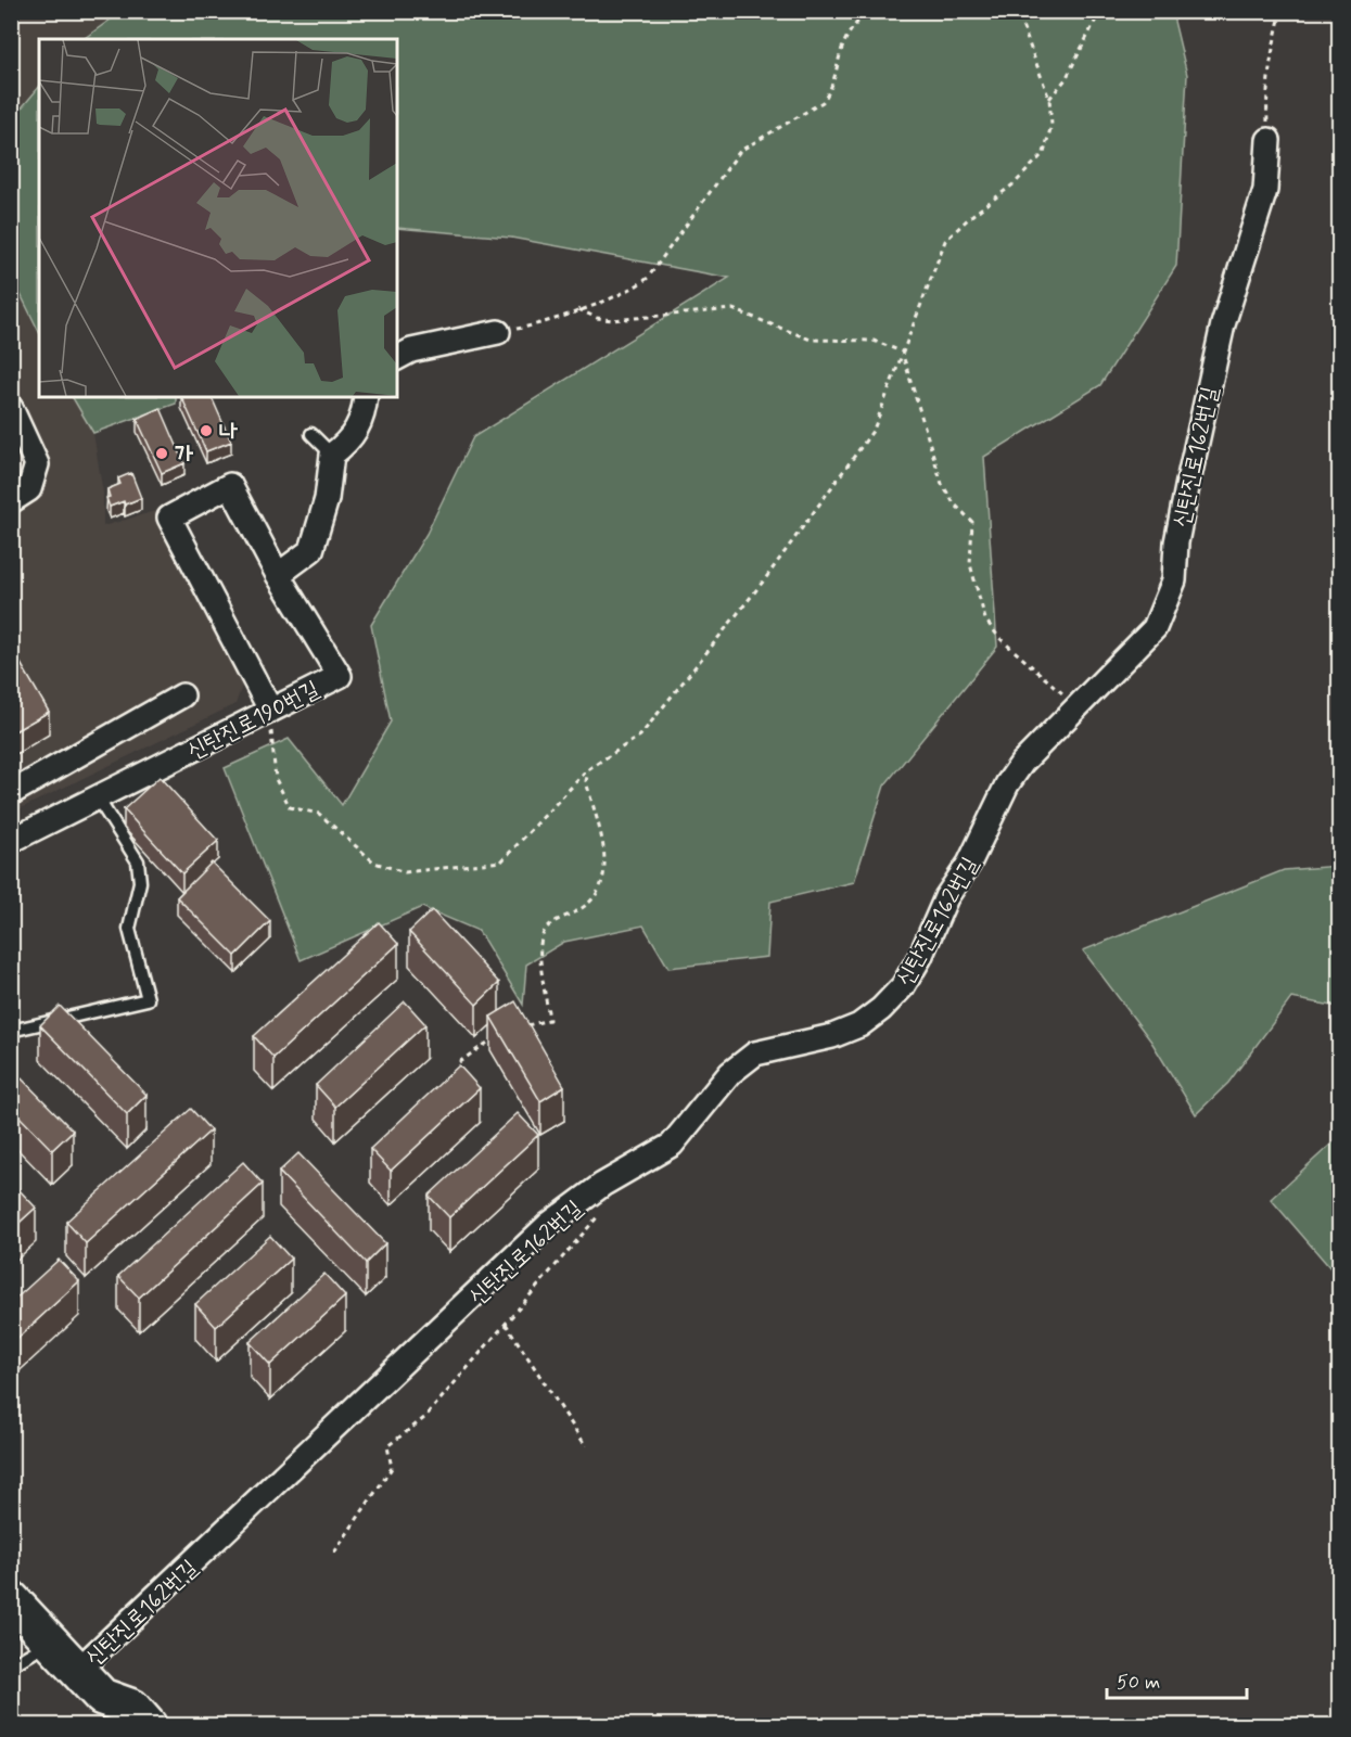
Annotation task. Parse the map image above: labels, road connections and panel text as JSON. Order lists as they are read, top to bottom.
{
  "streets": {
    "street": ["신탄진로162번길", "신탄진로190번길"]
  },
  "places": ["나", "가"],
  "scale_bar": "50 m"
}
